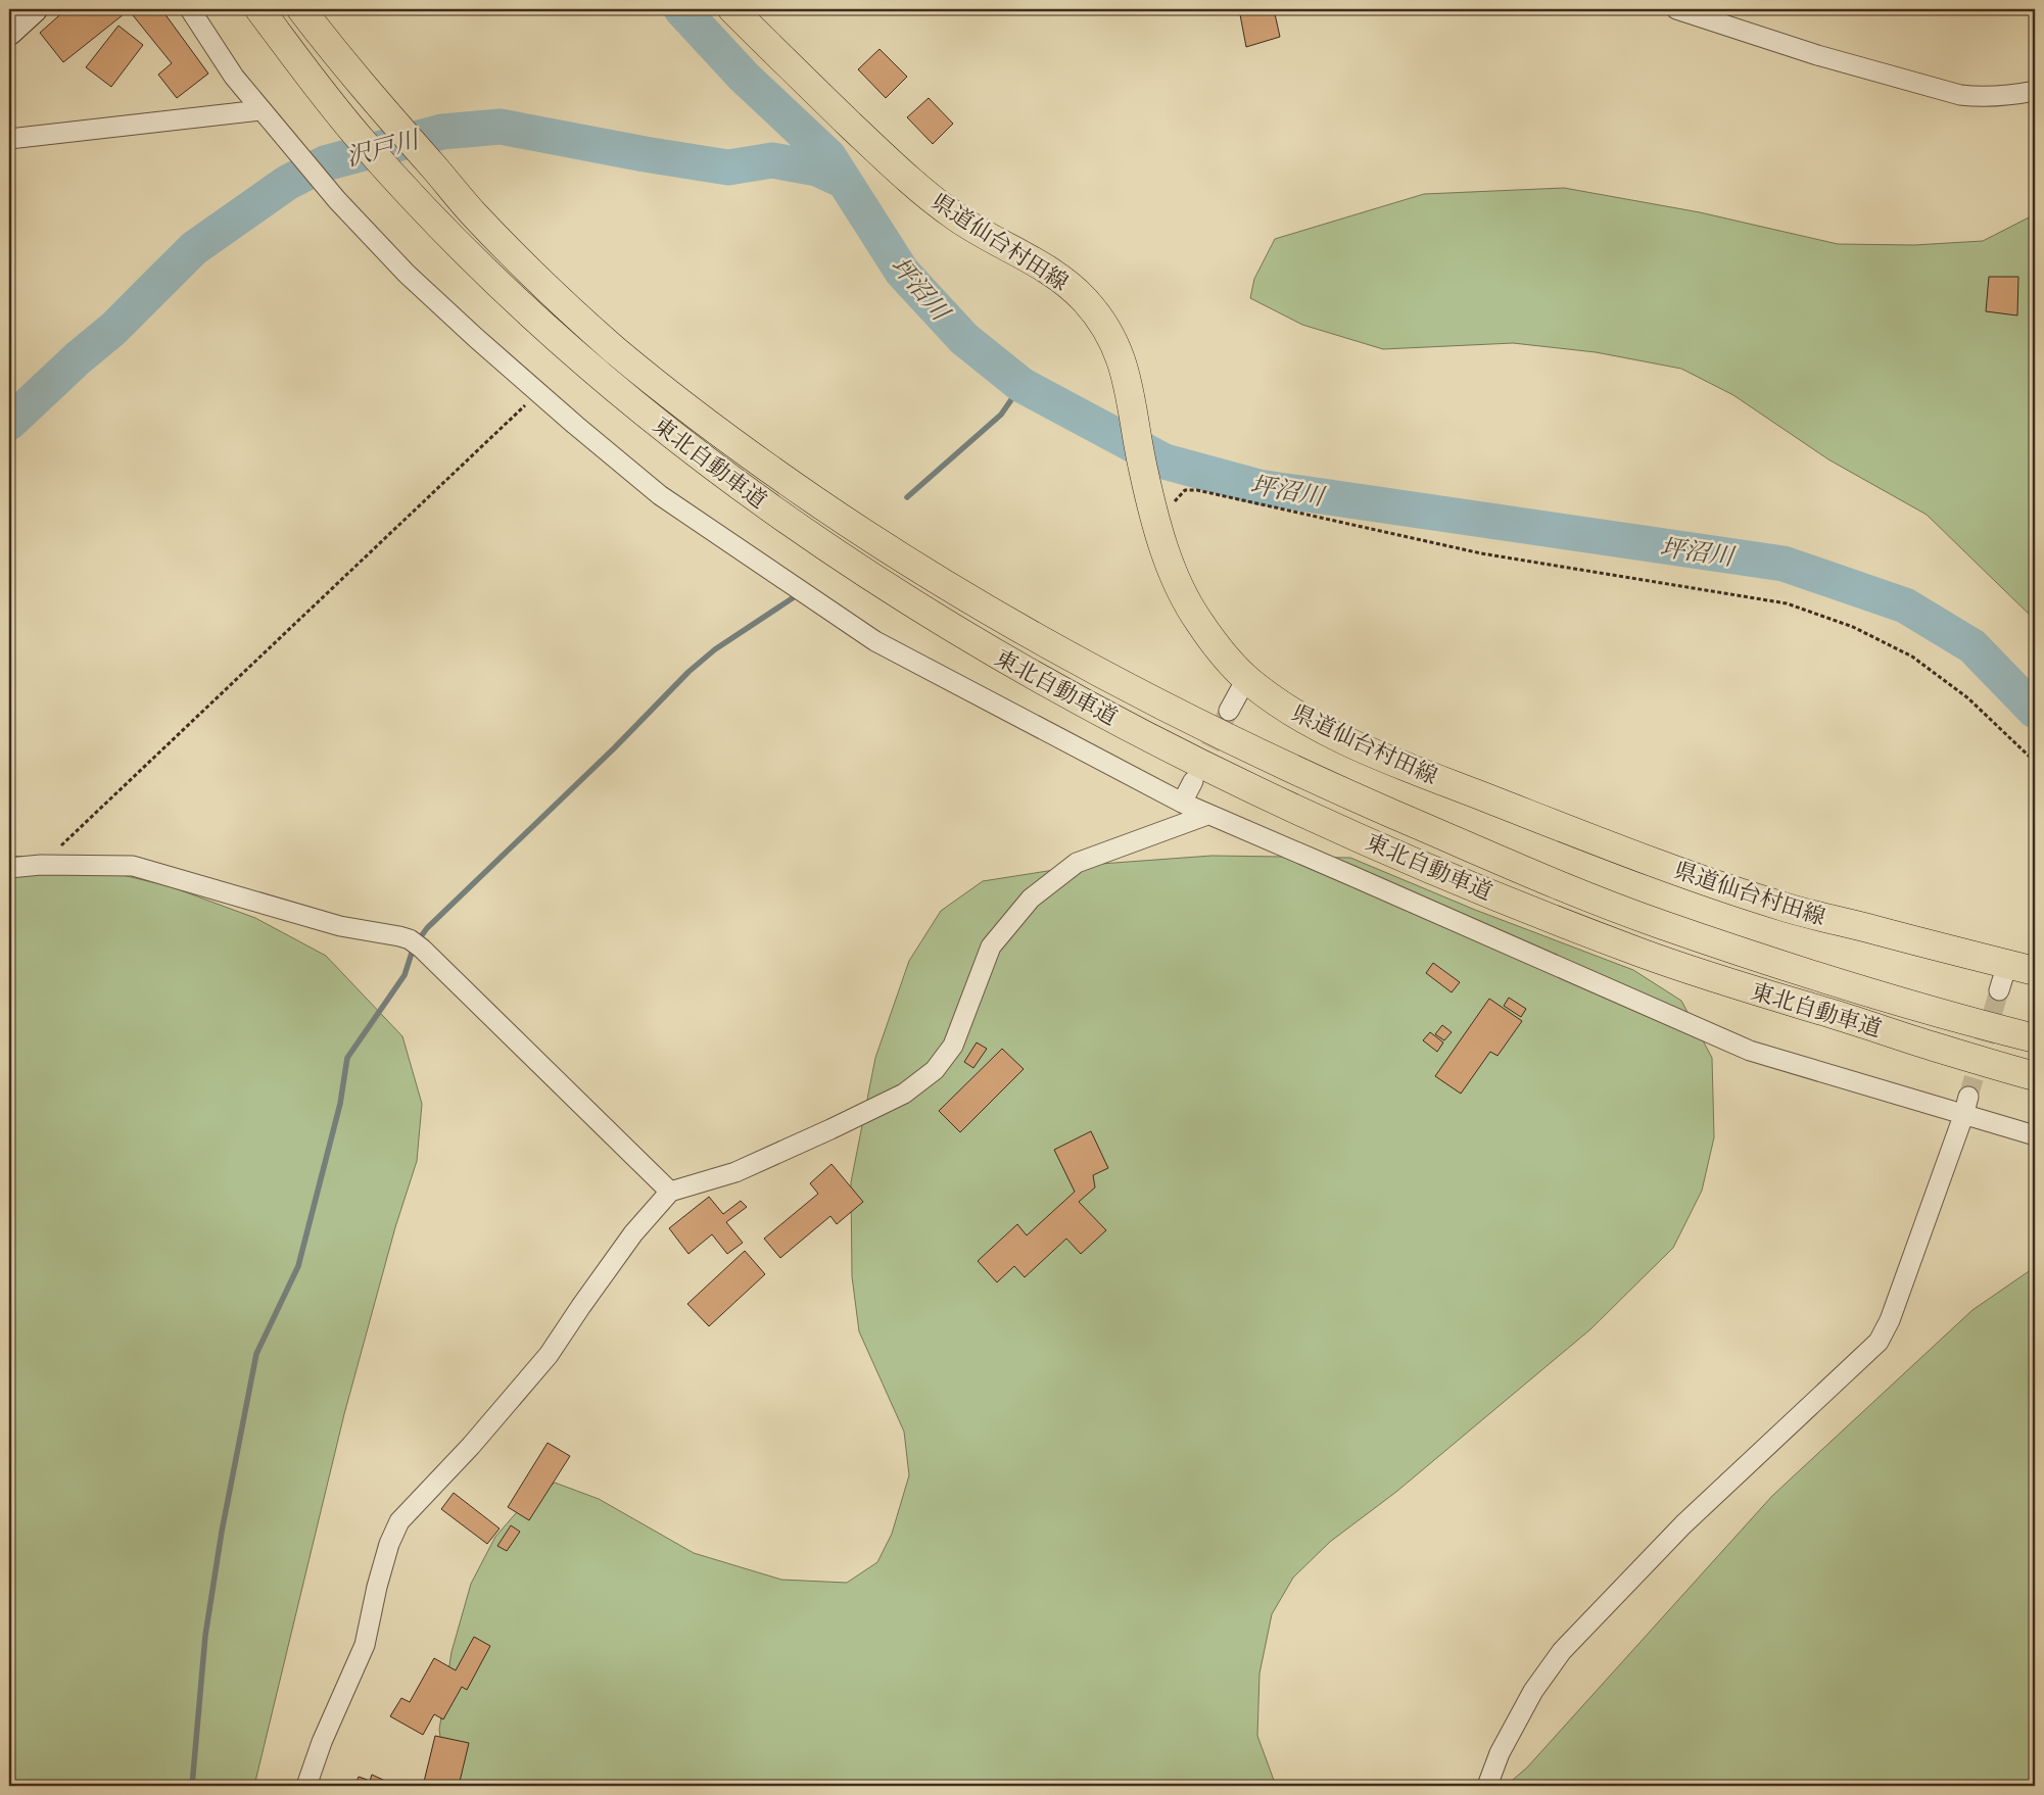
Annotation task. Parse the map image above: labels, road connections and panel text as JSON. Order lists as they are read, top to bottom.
{
  "streets": {
    "main road": ["県道仙台村田線", "東北自動車道"]
  },
  "water": ["沢戸川", "坪沼川"]
}
